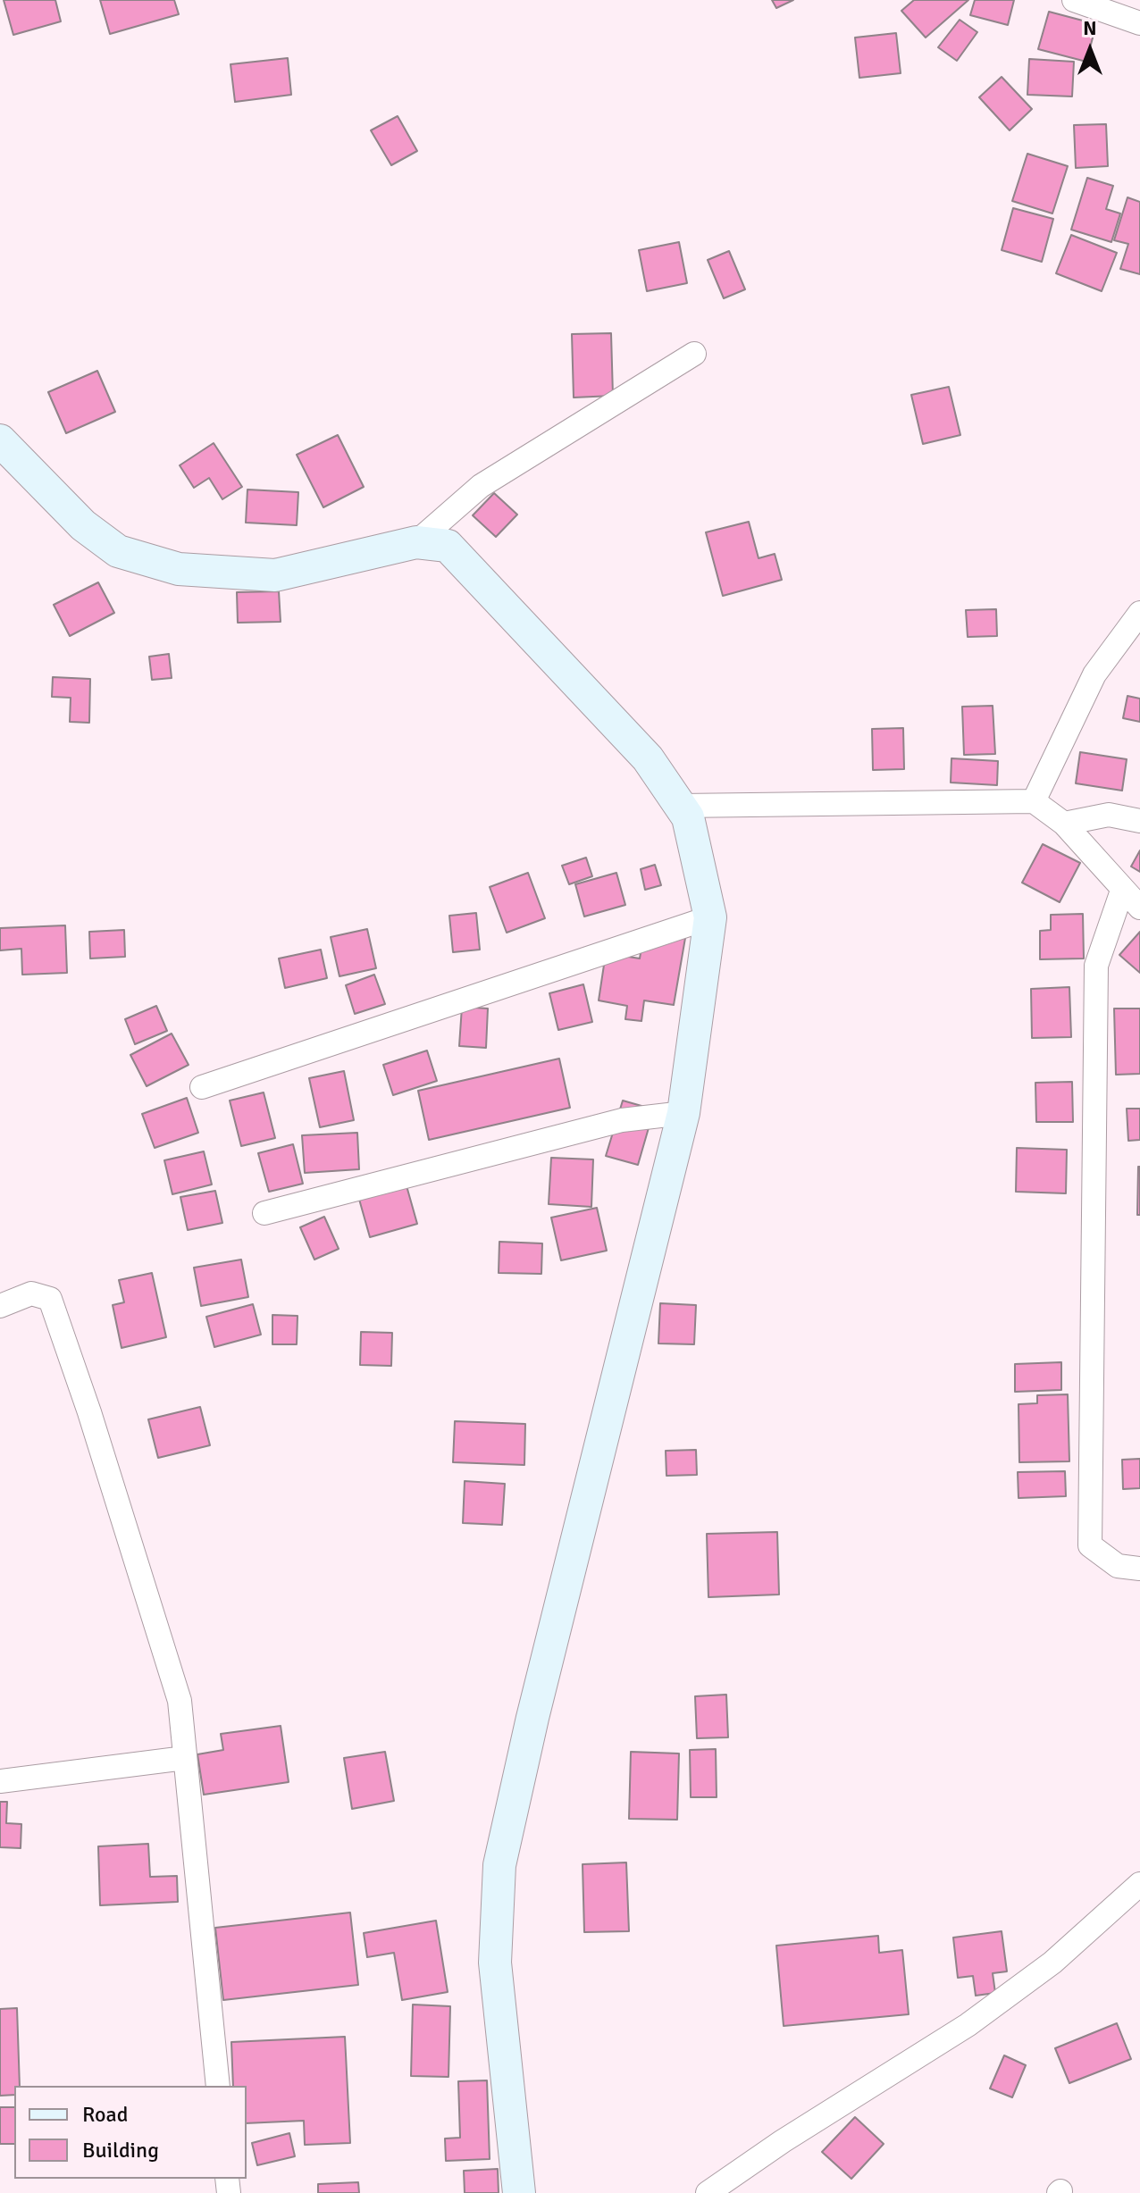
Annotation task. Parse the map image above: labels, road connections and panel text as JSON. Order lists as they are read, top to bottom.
{
  "legend": ["Road", "Building"],
  "north": "top"
}
